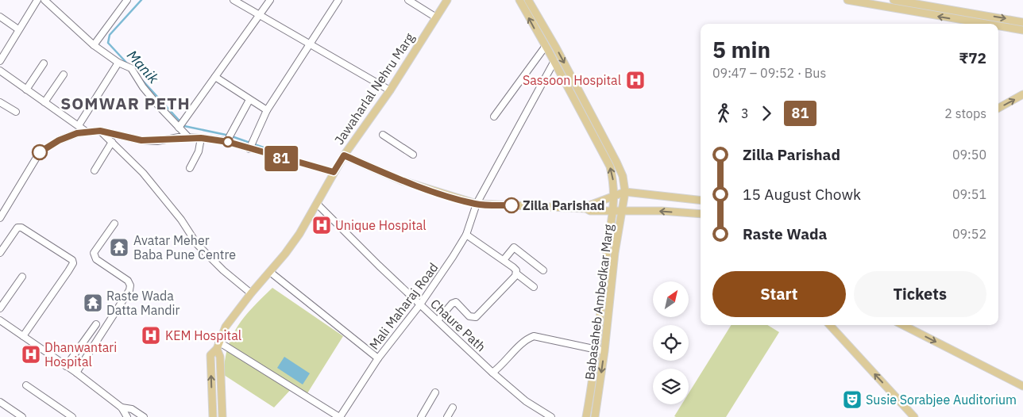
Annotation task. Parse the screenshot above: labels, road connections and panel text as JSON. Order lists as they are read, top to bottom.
{
  "streets": {
    "main road": ["Jawaharlal Nehru Marg", "Babasaheb Ambedkar Marg"],
    "street": ["Mali Maharaj Road", "Chaure Path"]
  },
  "crossings": [
    ["Jawaharlal Nehru Marg", "Chaure Path"],
    ["Babasaheb Ambedkar Marg", "Mali Maharaj Road"],
    ["Mali Maharaj Road", "Chaure Path"]
  ],
  "districts": ["SOMWAR PETH"],
  "water": ["Manik"],
  "places": {
    "hospital": [
      "Sassoon Hospital",
      "Unique Hospital",
      "KEM Hospital",
      "Dhanwantari Hospital"
    ],
    "other": ["Zilla Parishad"],
    "temple": ["Avatar Meher Baba Pune Centre", "Raste Wada Datta Mandir"],
    "theatre": ["Susie Sorabjee Auditorium"]
  },
  "lines": ["bus line 81"],
  "north": "top right",
  "page": {
    "on_map": "81",
    "heading": ["5 min", "09:47 – 09:52 · Bus", "₹72"],
    "legs": ["3", "81", "2 stops"],
    "list": [
      {
        "name": "Zilla Parishad",
        "value": "09:50"
      },
      {
        "name": "15 August Chowk",
        "value": "09:51"
      },
      {
        "name": "Raste Wada",
        "value": "09:52"
      }
    ],
    "buttons": ["Start", "Tickets"]
  }
}
